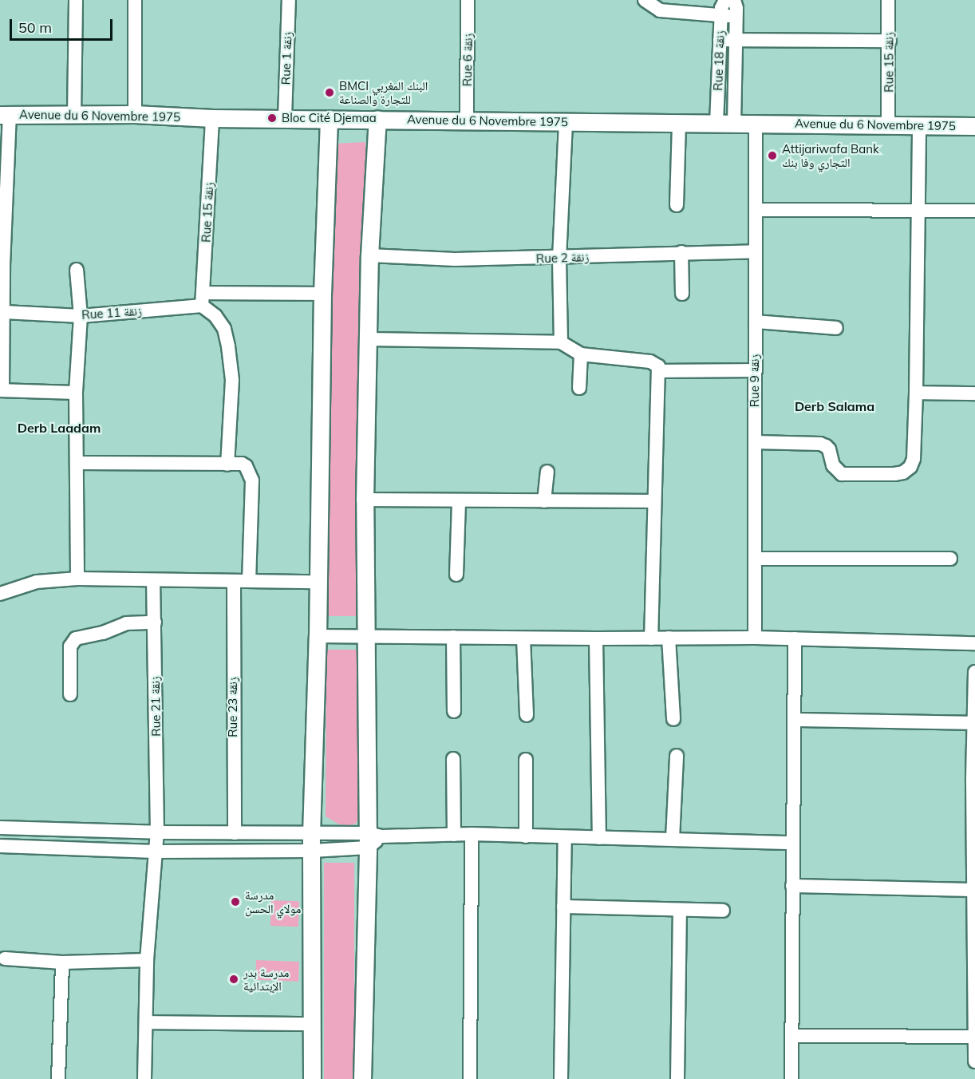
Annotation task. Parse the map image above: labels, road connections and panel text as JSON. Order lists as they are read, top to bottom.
{
  "streets": {
    "street": [
      "Rue 1 زنقة",
      "Rue 6 زنقة",
      "Rue 18 زنقة",
      "Rue 15 زنقة",
      "Avenue du 6 Novembre 1975",
      "Rue 2 زنقة",
      "Rue 11 زنقة",
      "Rue 9 زنقة",
      "Rue 21 زنقة",
      "Rue 23 زنقة"
    ]
  },
  "crossings": [
    ["Rue 1 زنقة", "Avenue du 6 Novembre 1975"],
    ["Rue 6 زنقة", "Avenue du 6 Novembre 1975"],
    ["Rue 18 زنقة", "Avenue du 6 Novembre 1975"],
    ["Rue 15 زنقة", "Avenue du 6 Novembre 1975"],
    ["Rue 15 زنقة", "Rue 11 زنقة"],
    ["Avenue du 6 Novembre 1975", "Rue 9 زنقة"],
    ["Rue 2 زنقة", "Rue 9 زنقة"]
  ],
  "districts": ["Derb Salama", "Derb Laadam"],
  "places": [
    "BMCI البنك المغربي للتجارة والصناعة",
    "Bloc Cité Djemaa",
    "Attijariwafa Bank التجاري وفا بنك",
    "مدرسة مولاي الحسن",
    "مدرسة بدر الإبتدائية"
  ],
  "scale_bar": "50 m"
}
